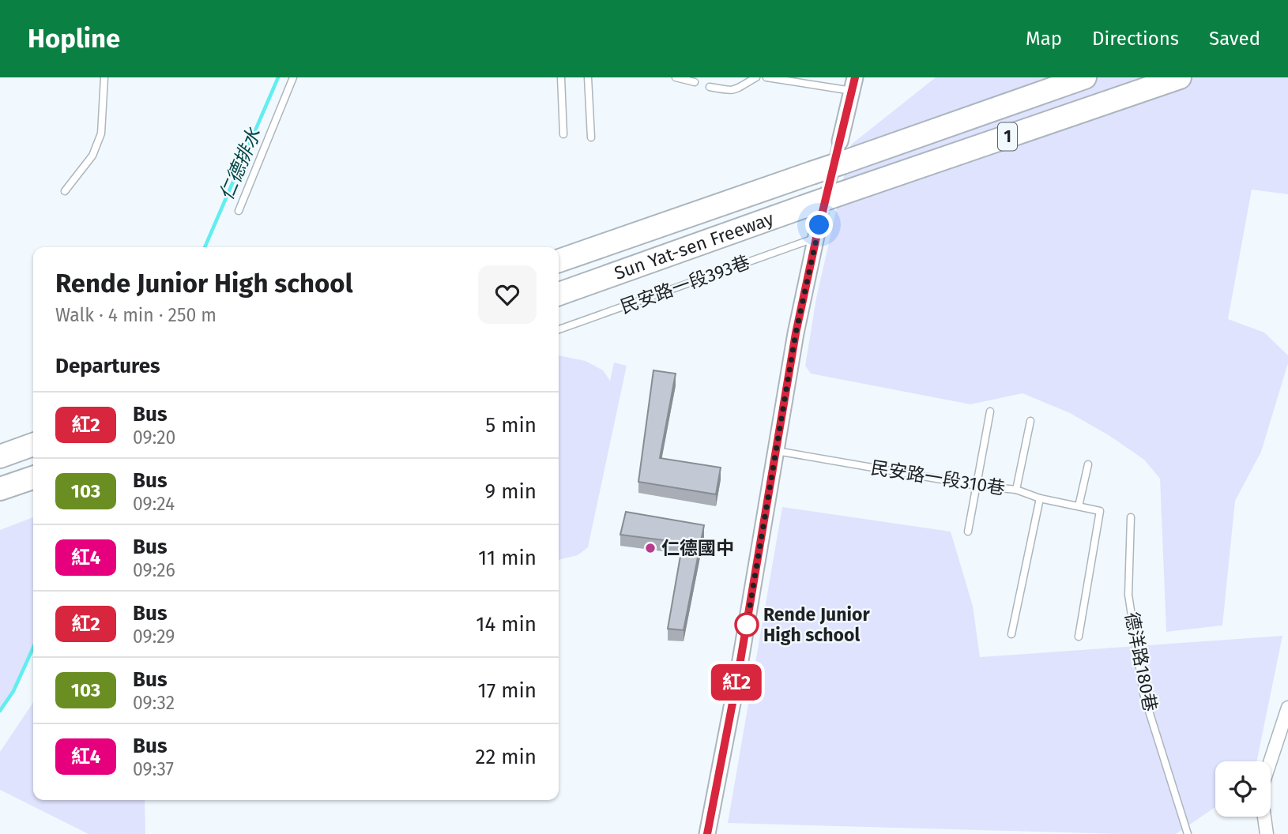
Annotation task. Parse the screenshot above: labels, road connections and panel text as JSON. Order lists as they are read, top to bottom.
{
  "streets": {
    "highway": ["1", "Sun Yat-sen Freeway"],
    "lane": ["民安路一段393巷", "民安路一段310巷", "德洋路180巷"]
  },
  "water": ["仁德排水"],
  "places": ["仁德國中", "Rende Junior High school"],
  "lines": ["bus line 紅2"],
  "page": {
    "header": "Hopline",
    "nav": ["Map", "Directions", "Saved"],
    "on_map": "紅2",
    "heading": [
      ["Rende Junior High school", "Walk · 4 min · 250 m"],
      "Departures"
    ],
    "list": [
      {
        "mark": "紅2",
        "name": "Bus",
        "note": "09:20",
        "value": "5 min"
      },
      {
        "mark": "103",
        "name": "Bus",
        "note": "09:24",
        "value": "9 min"
      },
      {
        "mark": "紅4",
        "name": "Bus",
        "note": "09:26",
        "value": "11 min"
      },
      {
        "mark": "紅2",
        "name": "Bus",
        "note": "09:29",
        "value": "14 min"
      },
      {
        "mark": "103",
        "name": "Bus",
        "note": "09:32",
        "value": "17 min"
      },
      {
        "mark": "紅4",
        "name": "Bus",
        "note": "09:37",
        "value": "22 min"
      }
    ]
  }
}
